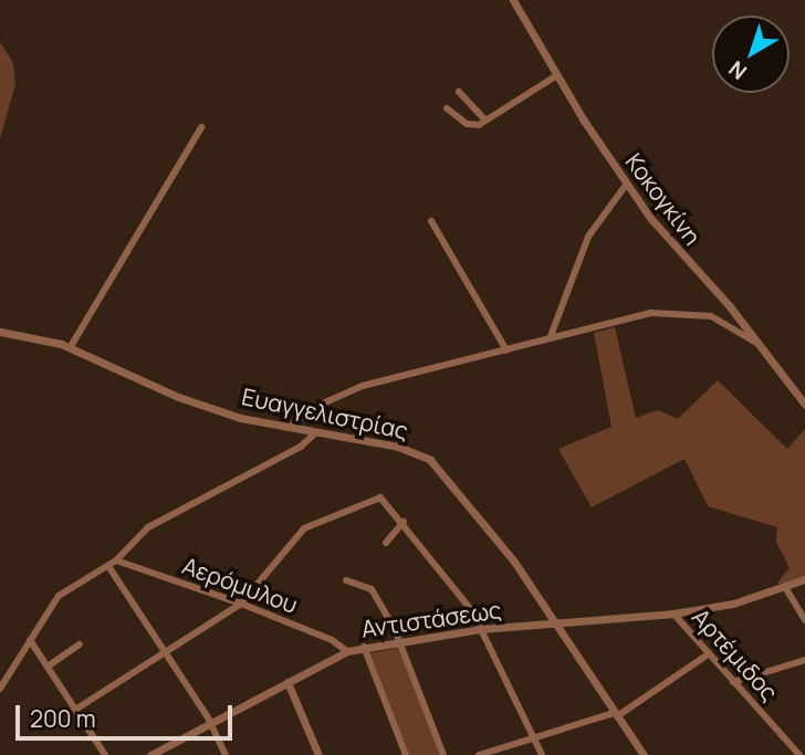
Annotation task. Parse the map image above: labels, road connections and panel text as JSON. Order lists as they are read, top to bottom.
{
  "streets": {
    "street": [
      "Κοκογκίνη",
      "Ευαγγελιστρίας",
      "Αερόμυλου",
      "Αντιστάσεως",
      "Αρτέμιδος"
    ]
  },
  "crossings": [
    ["Ευαγγελιστρίας", "Αντιστάσεως"],
    ["Αερόμυλου", "Αντιστάσεως"],
    ["Αντιστάσεως", "Αρτέμιδος"]
  ],
  "scale_bar": "200 m",
  "north": "bottom left"
}
